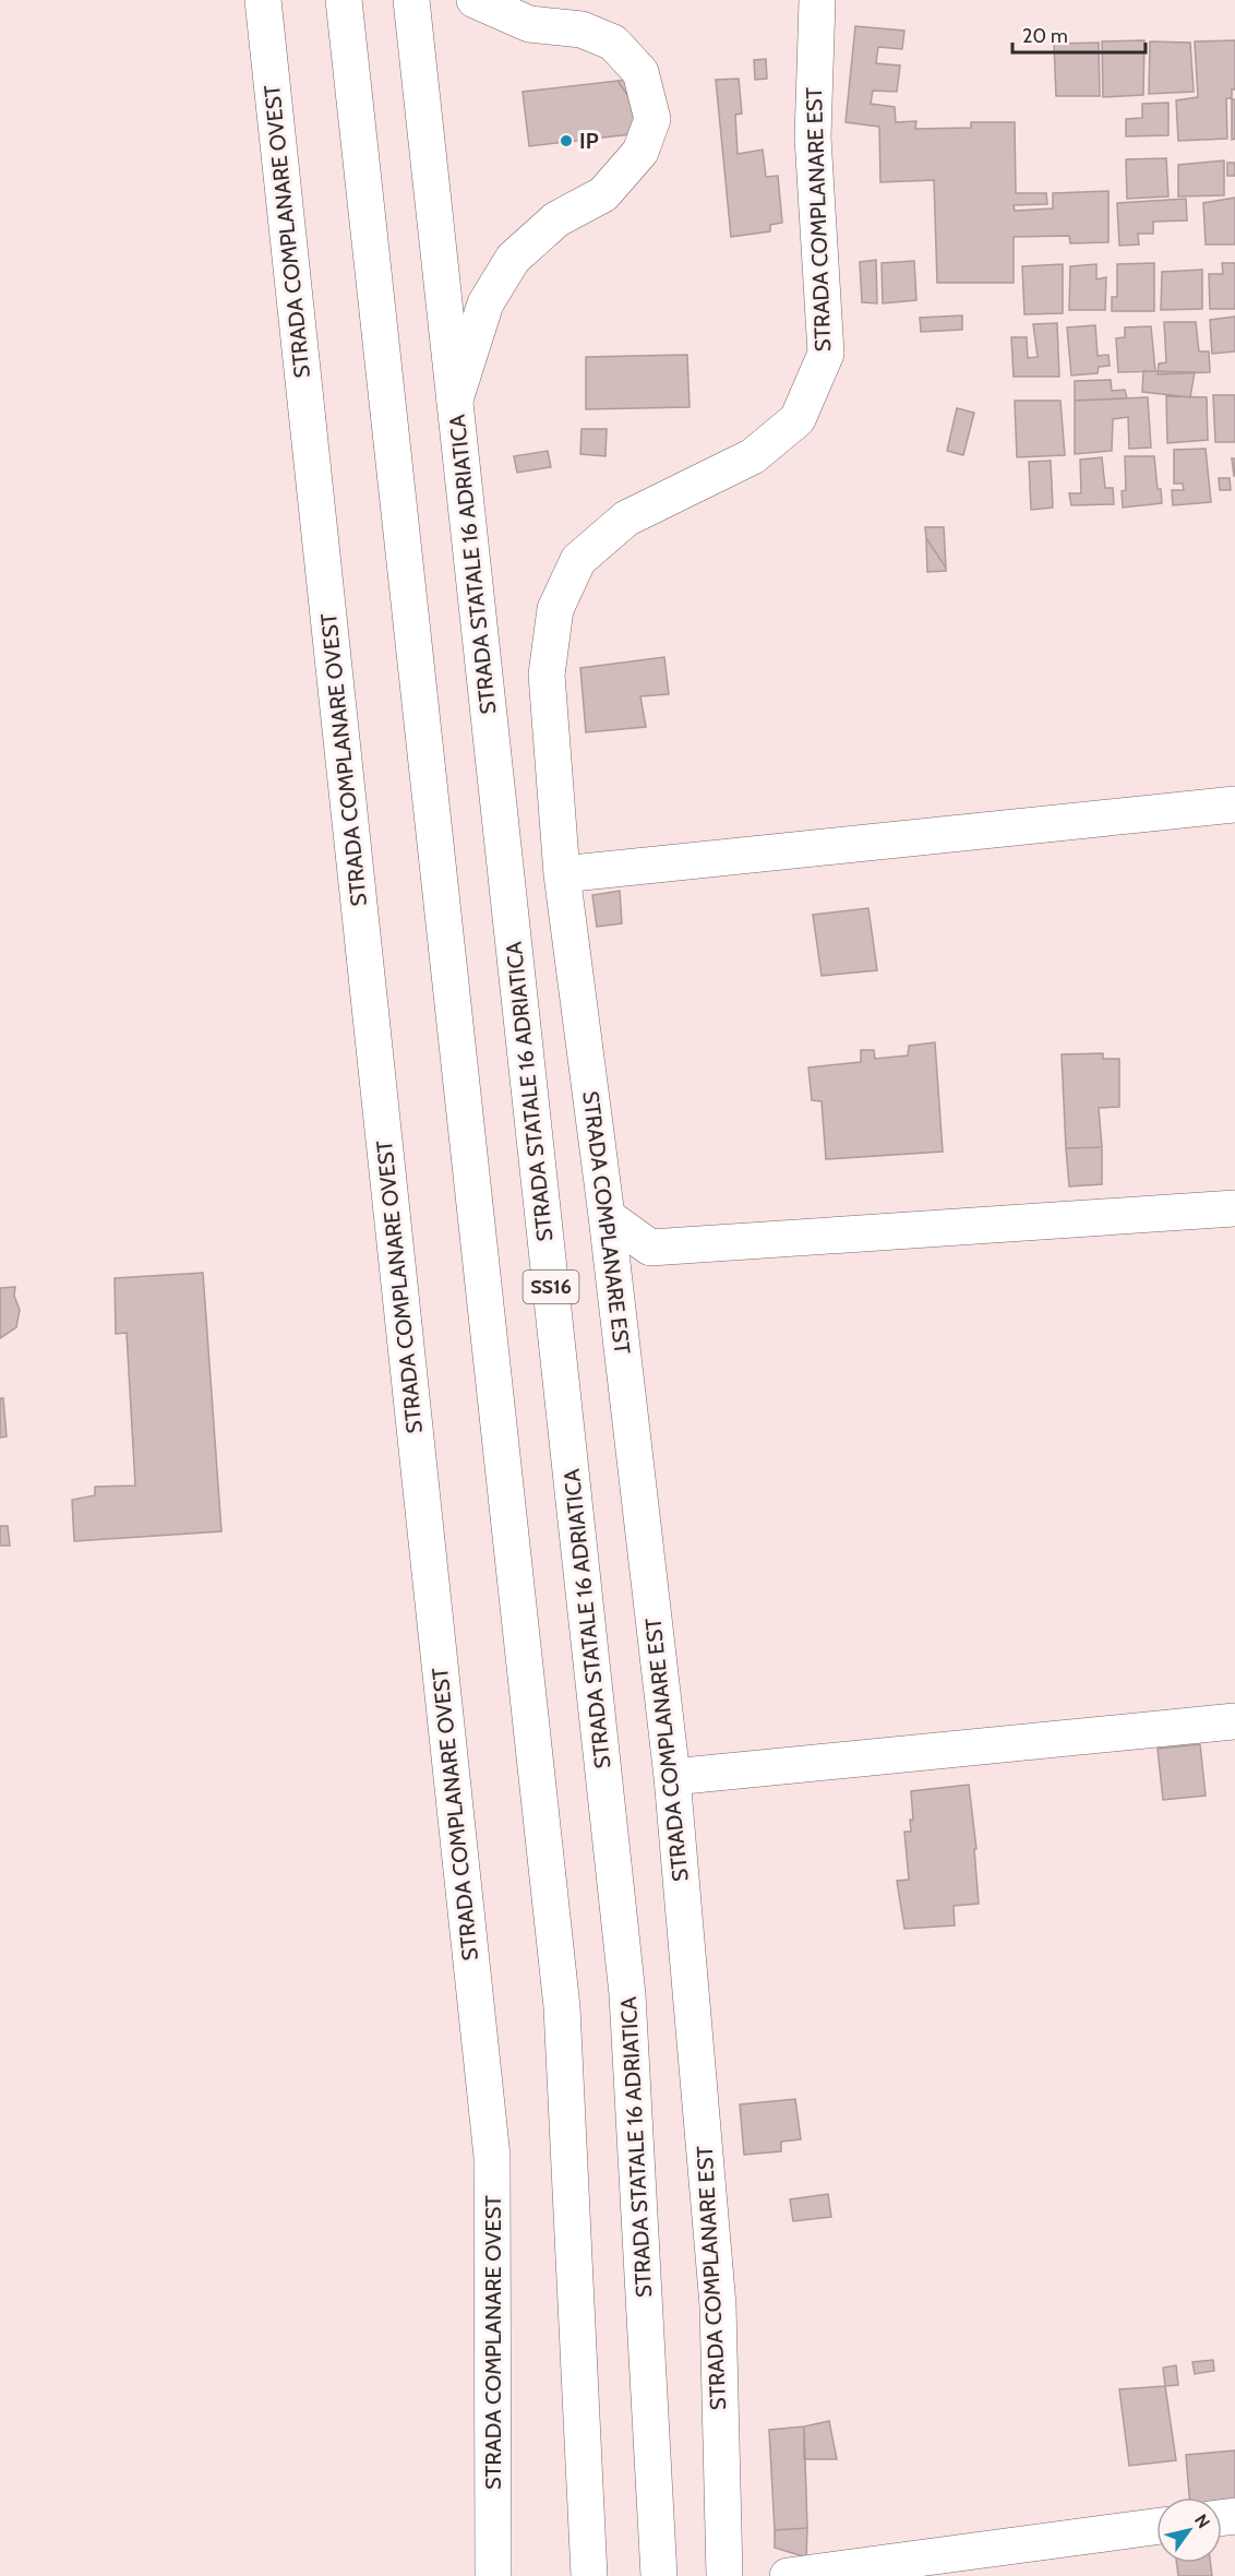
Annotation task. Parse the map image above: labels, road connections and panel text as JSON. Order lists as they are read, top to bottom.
{
  "streets": {
    "main road": [
      "STRADA COMPLANARE EST",
      "STRADA COMPLANARE OVEST",
      "STRADA STATALE 16 ADRIATICA",
      "SS16"
    ]
  },
  "places": ["IP"],
  "scale_bar": "20 m",
  "north": "top right"
}
